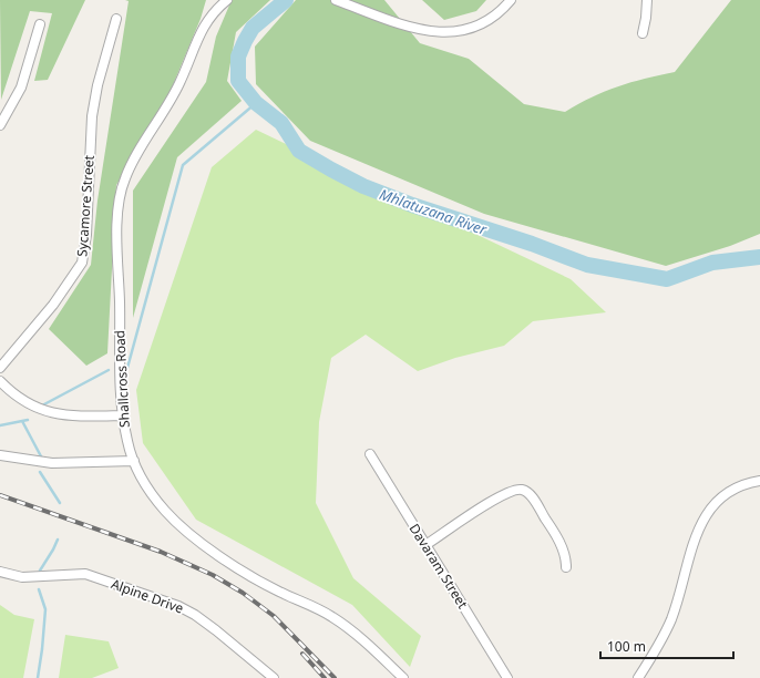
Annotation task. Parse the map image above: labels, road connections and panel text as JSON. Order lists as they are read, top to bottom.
{
  "streets": {
    "street": [
      "Sycamore Street",
      "Shallcross Road",
      "Davaram Street",
      "Alpine Drive"
    ]
  },
  "water": ["Mhlatuzana River"],
  "scale_bar": "100 m"
}
